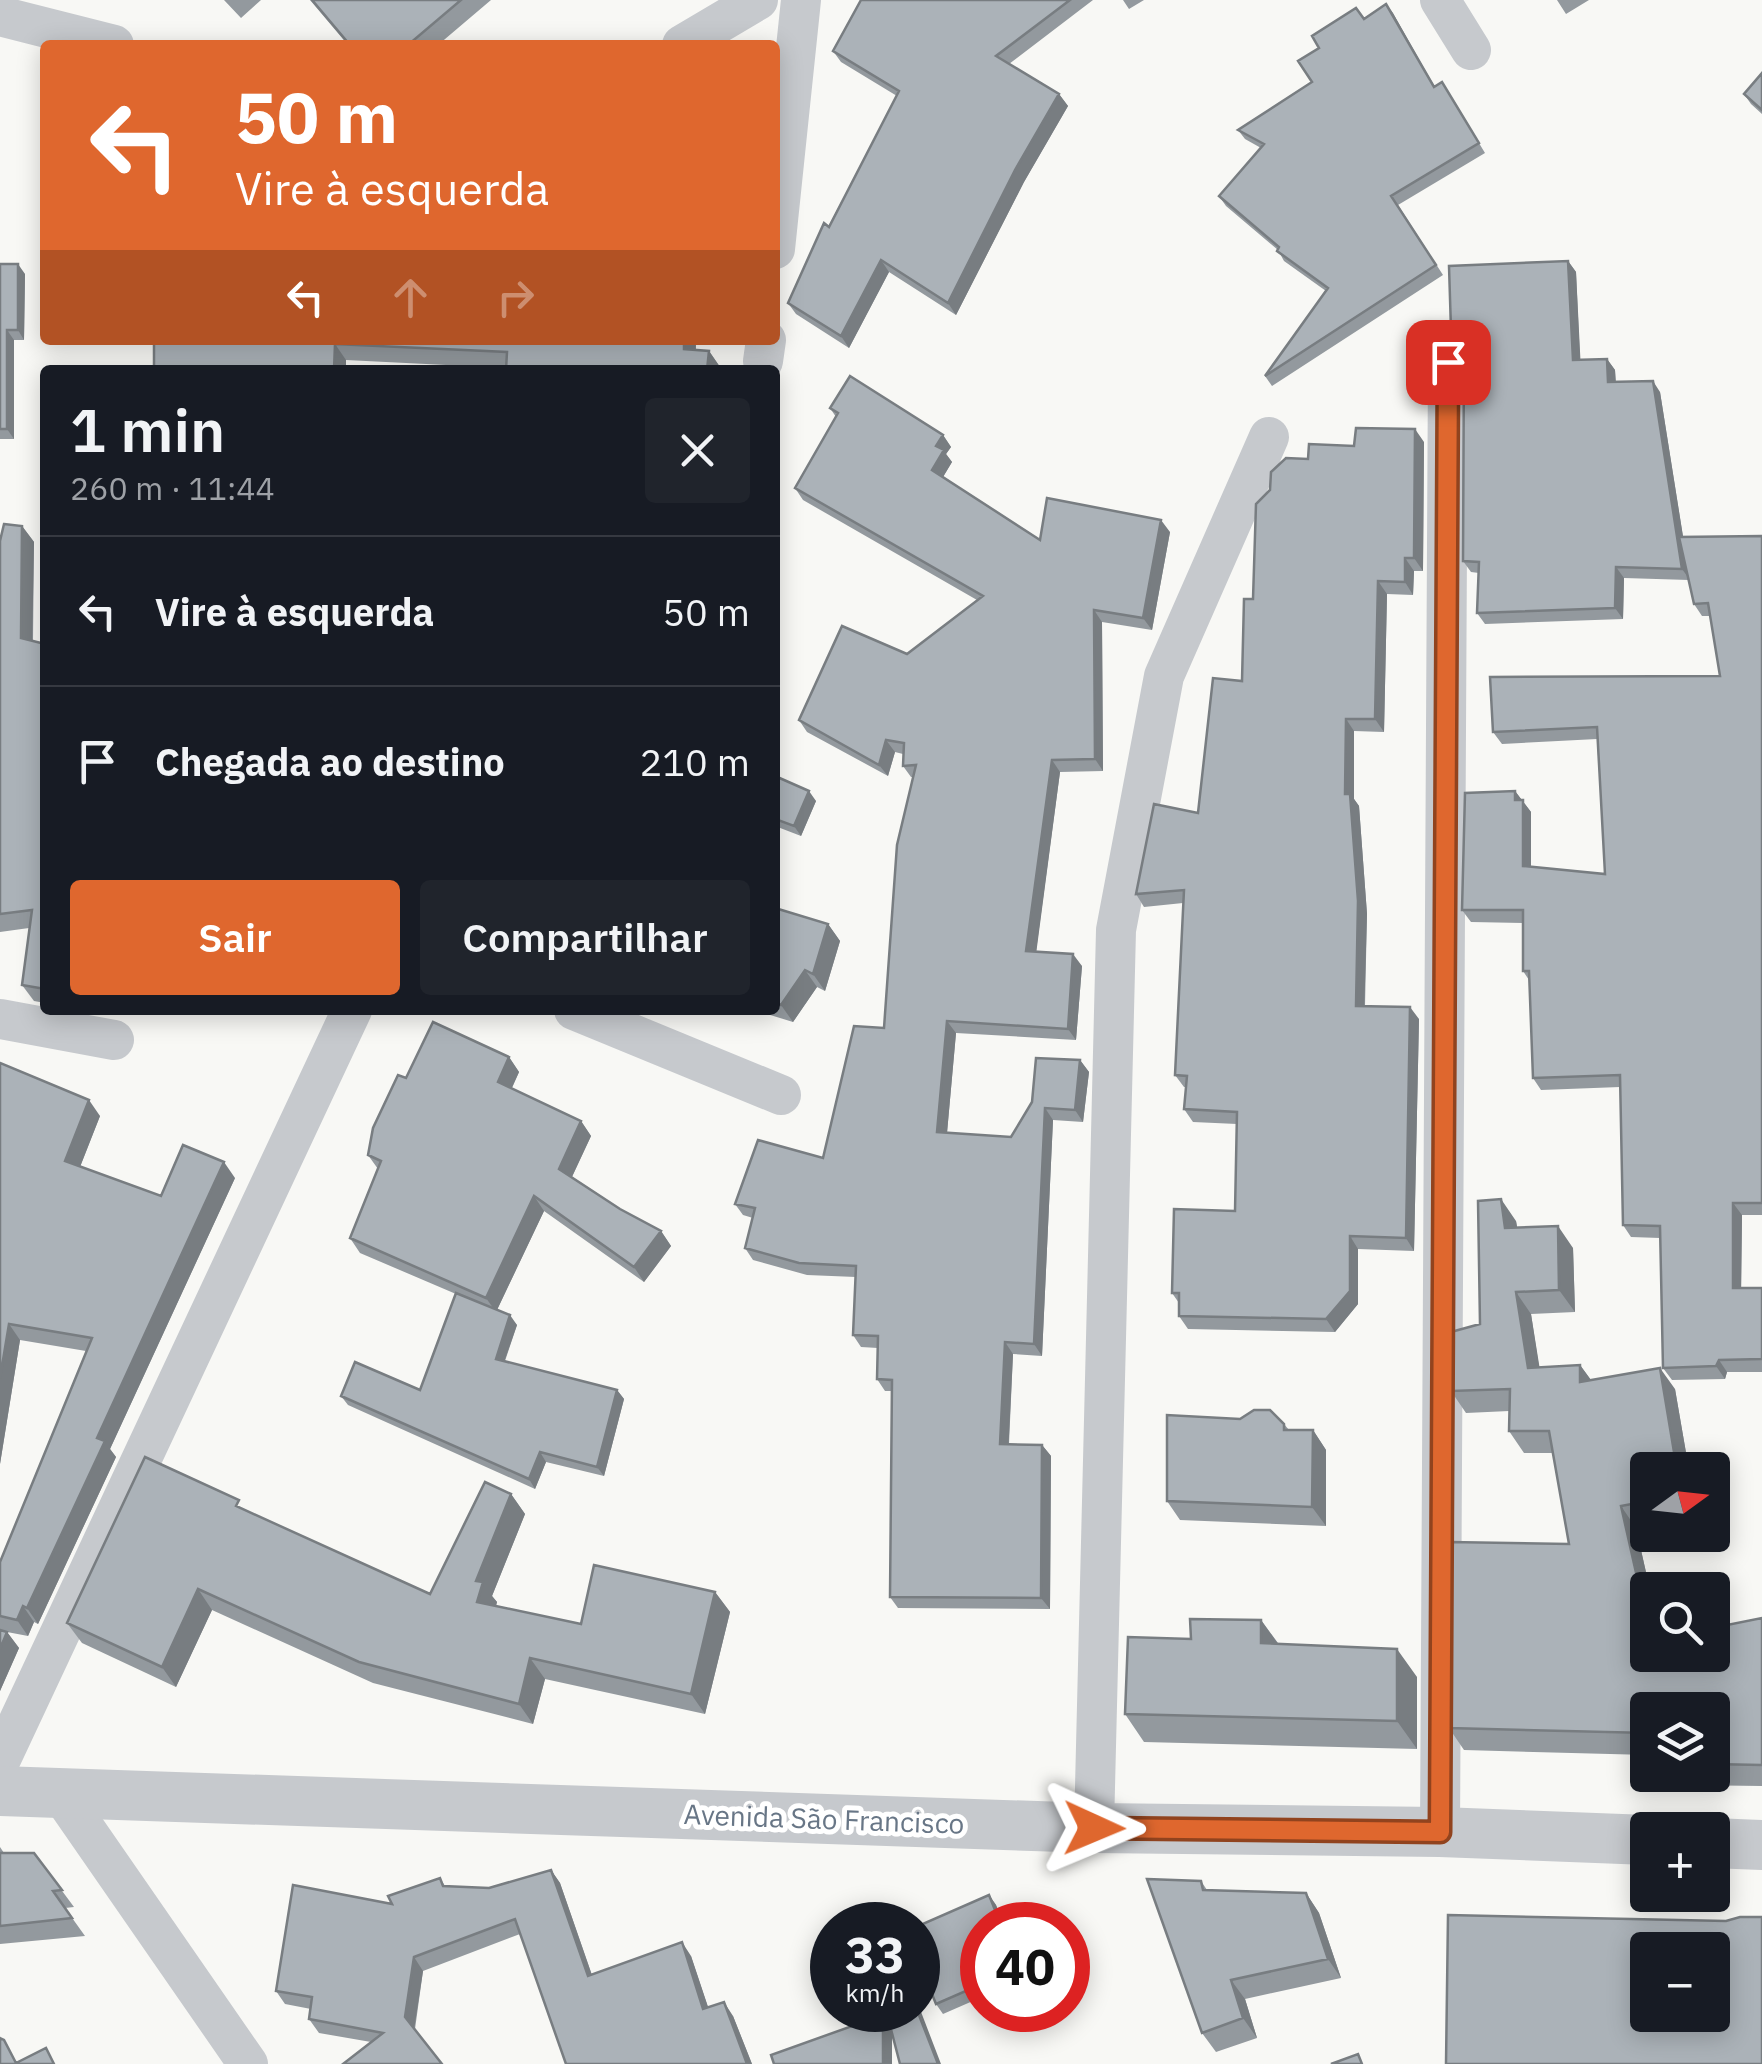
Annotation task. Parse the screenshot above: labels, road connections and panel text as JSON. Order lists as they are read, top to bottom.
{
  "streets": {
    "street": ["Avenida São Francisco"]
  },
  "north": "right",
  "page": {
    "turn": ["50 m", "Vire à esquerda"],
    "heading": ["1 min", "260 m · 11:44"],
    "list": [
      {
        "name": "Vire à esquerda",
        "value": "50 m"
      },
      {
        "name": "Chegada ao destino",
        "value": "210 m"
      }
    ],
    "buttons": ["Sair", "Compartilhar"],
    "map_buttons": ["+", "−"],
    "speed": "33 km/h",
    "limit": "40"
  }
}
